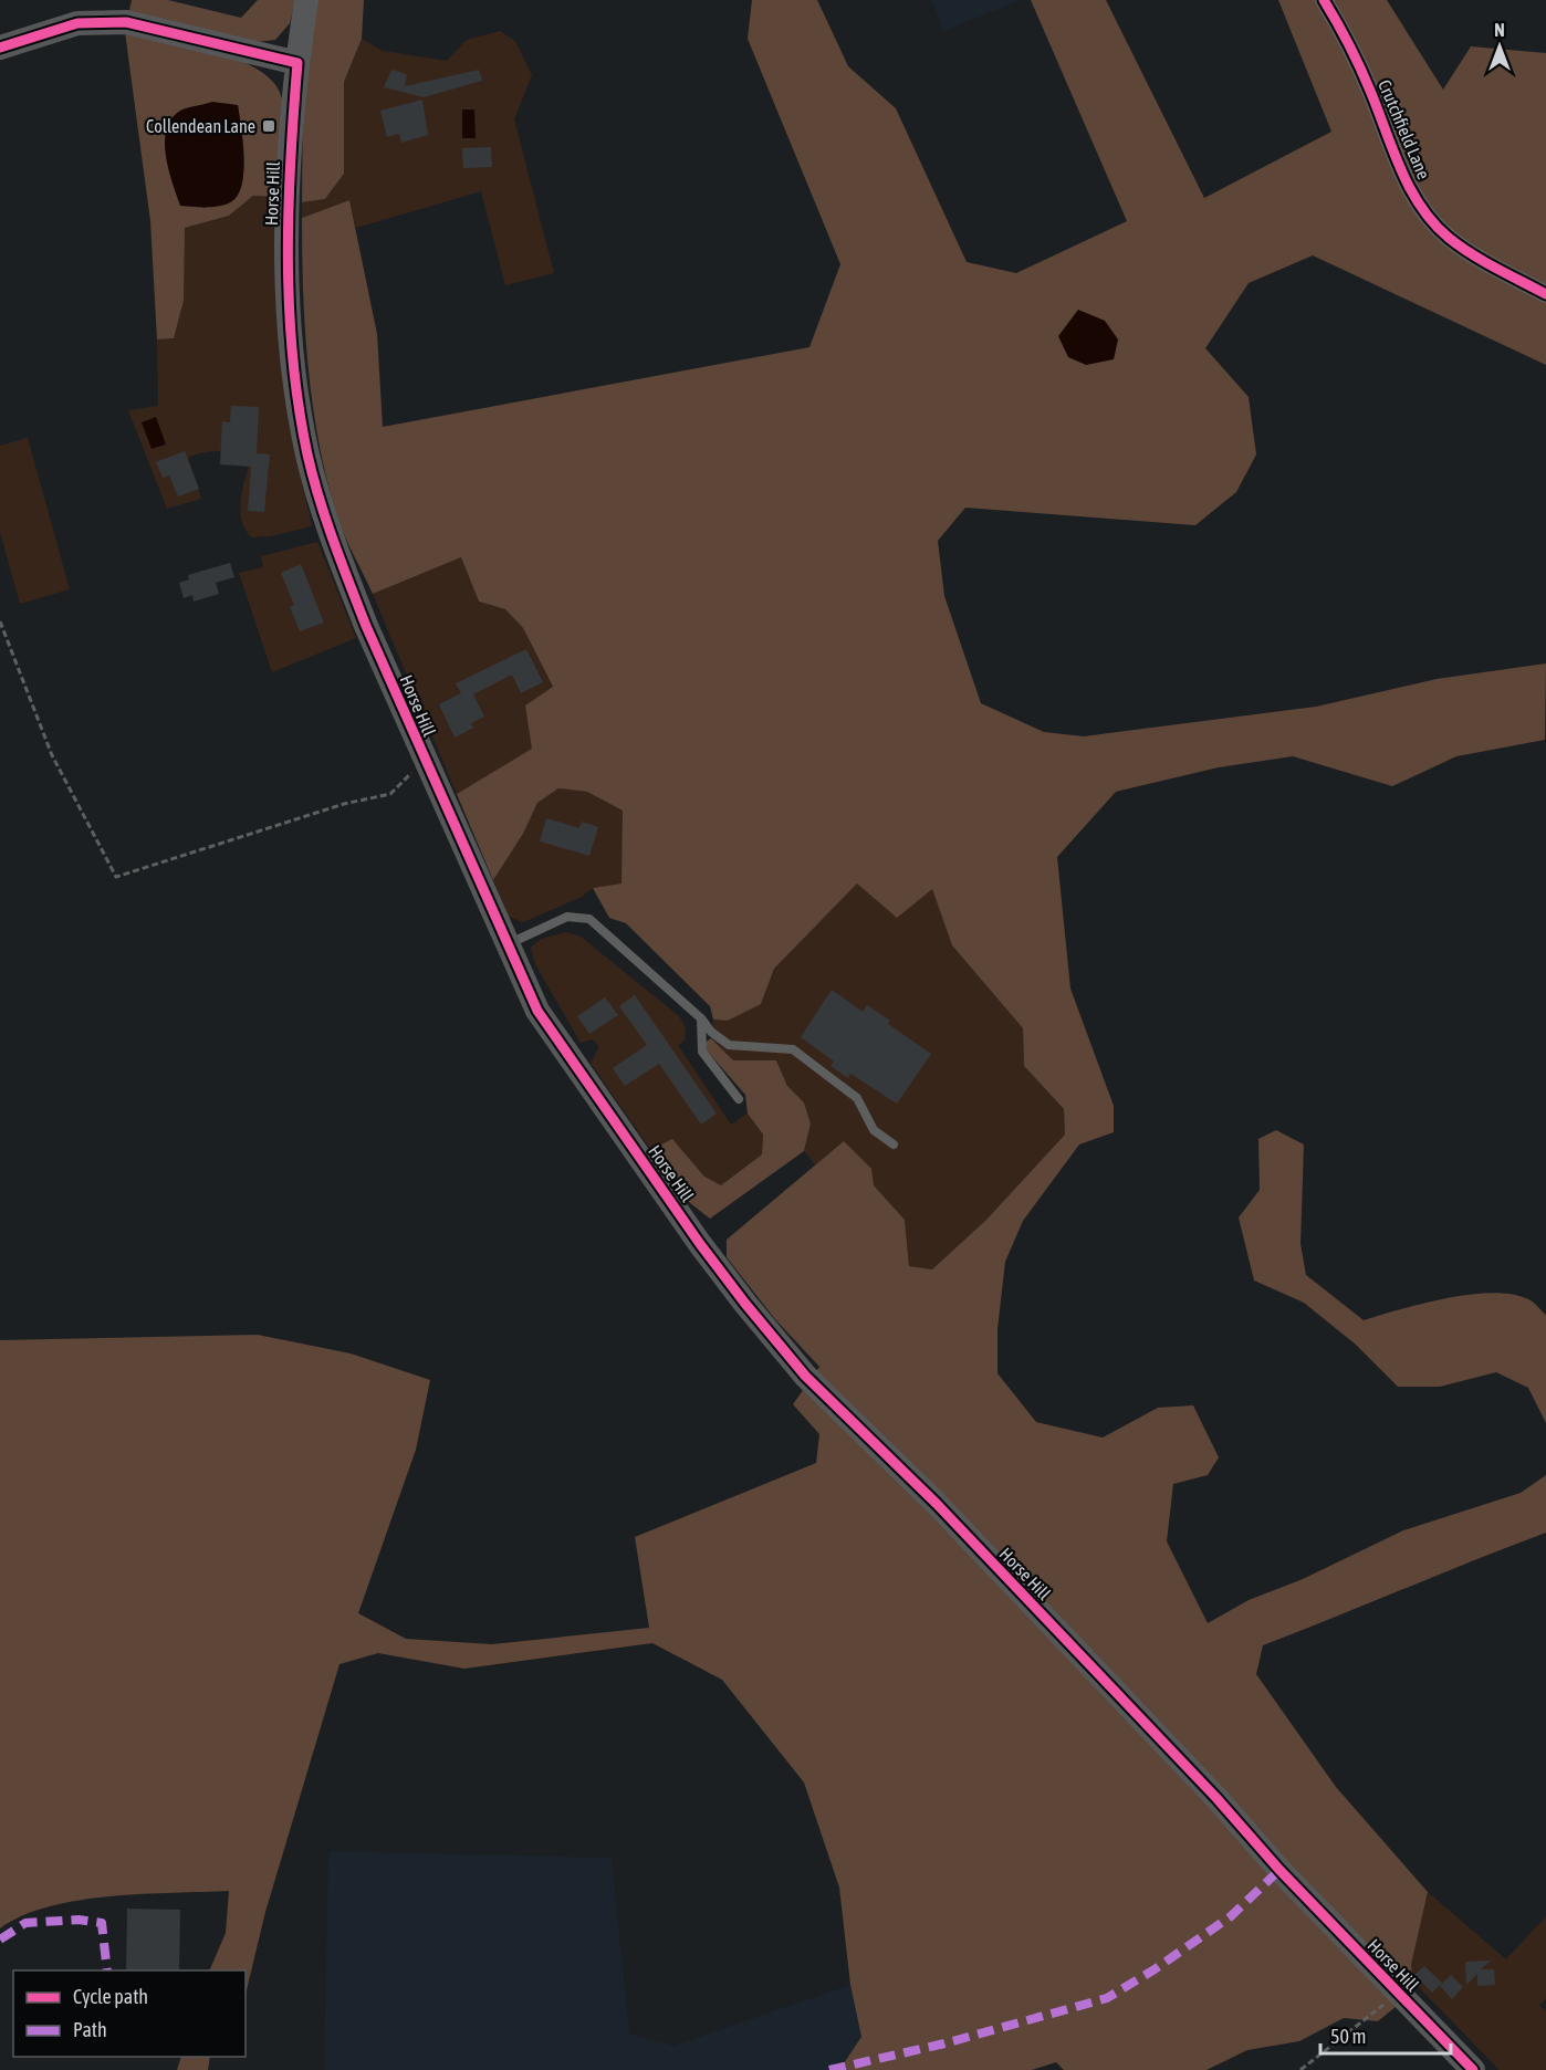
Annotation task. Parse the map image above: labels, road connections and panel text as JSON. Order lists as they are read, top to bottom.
{
  "streets": {
    "street": ["Crutchfield Lane", "Horse Hill"]
  },
  "places": {
    "transit": ["Collendean Lane"]
  },
  "legend": ["Cycle path", "Path"],
  "scale_bar": "50 m",
  "north": "top"
}
